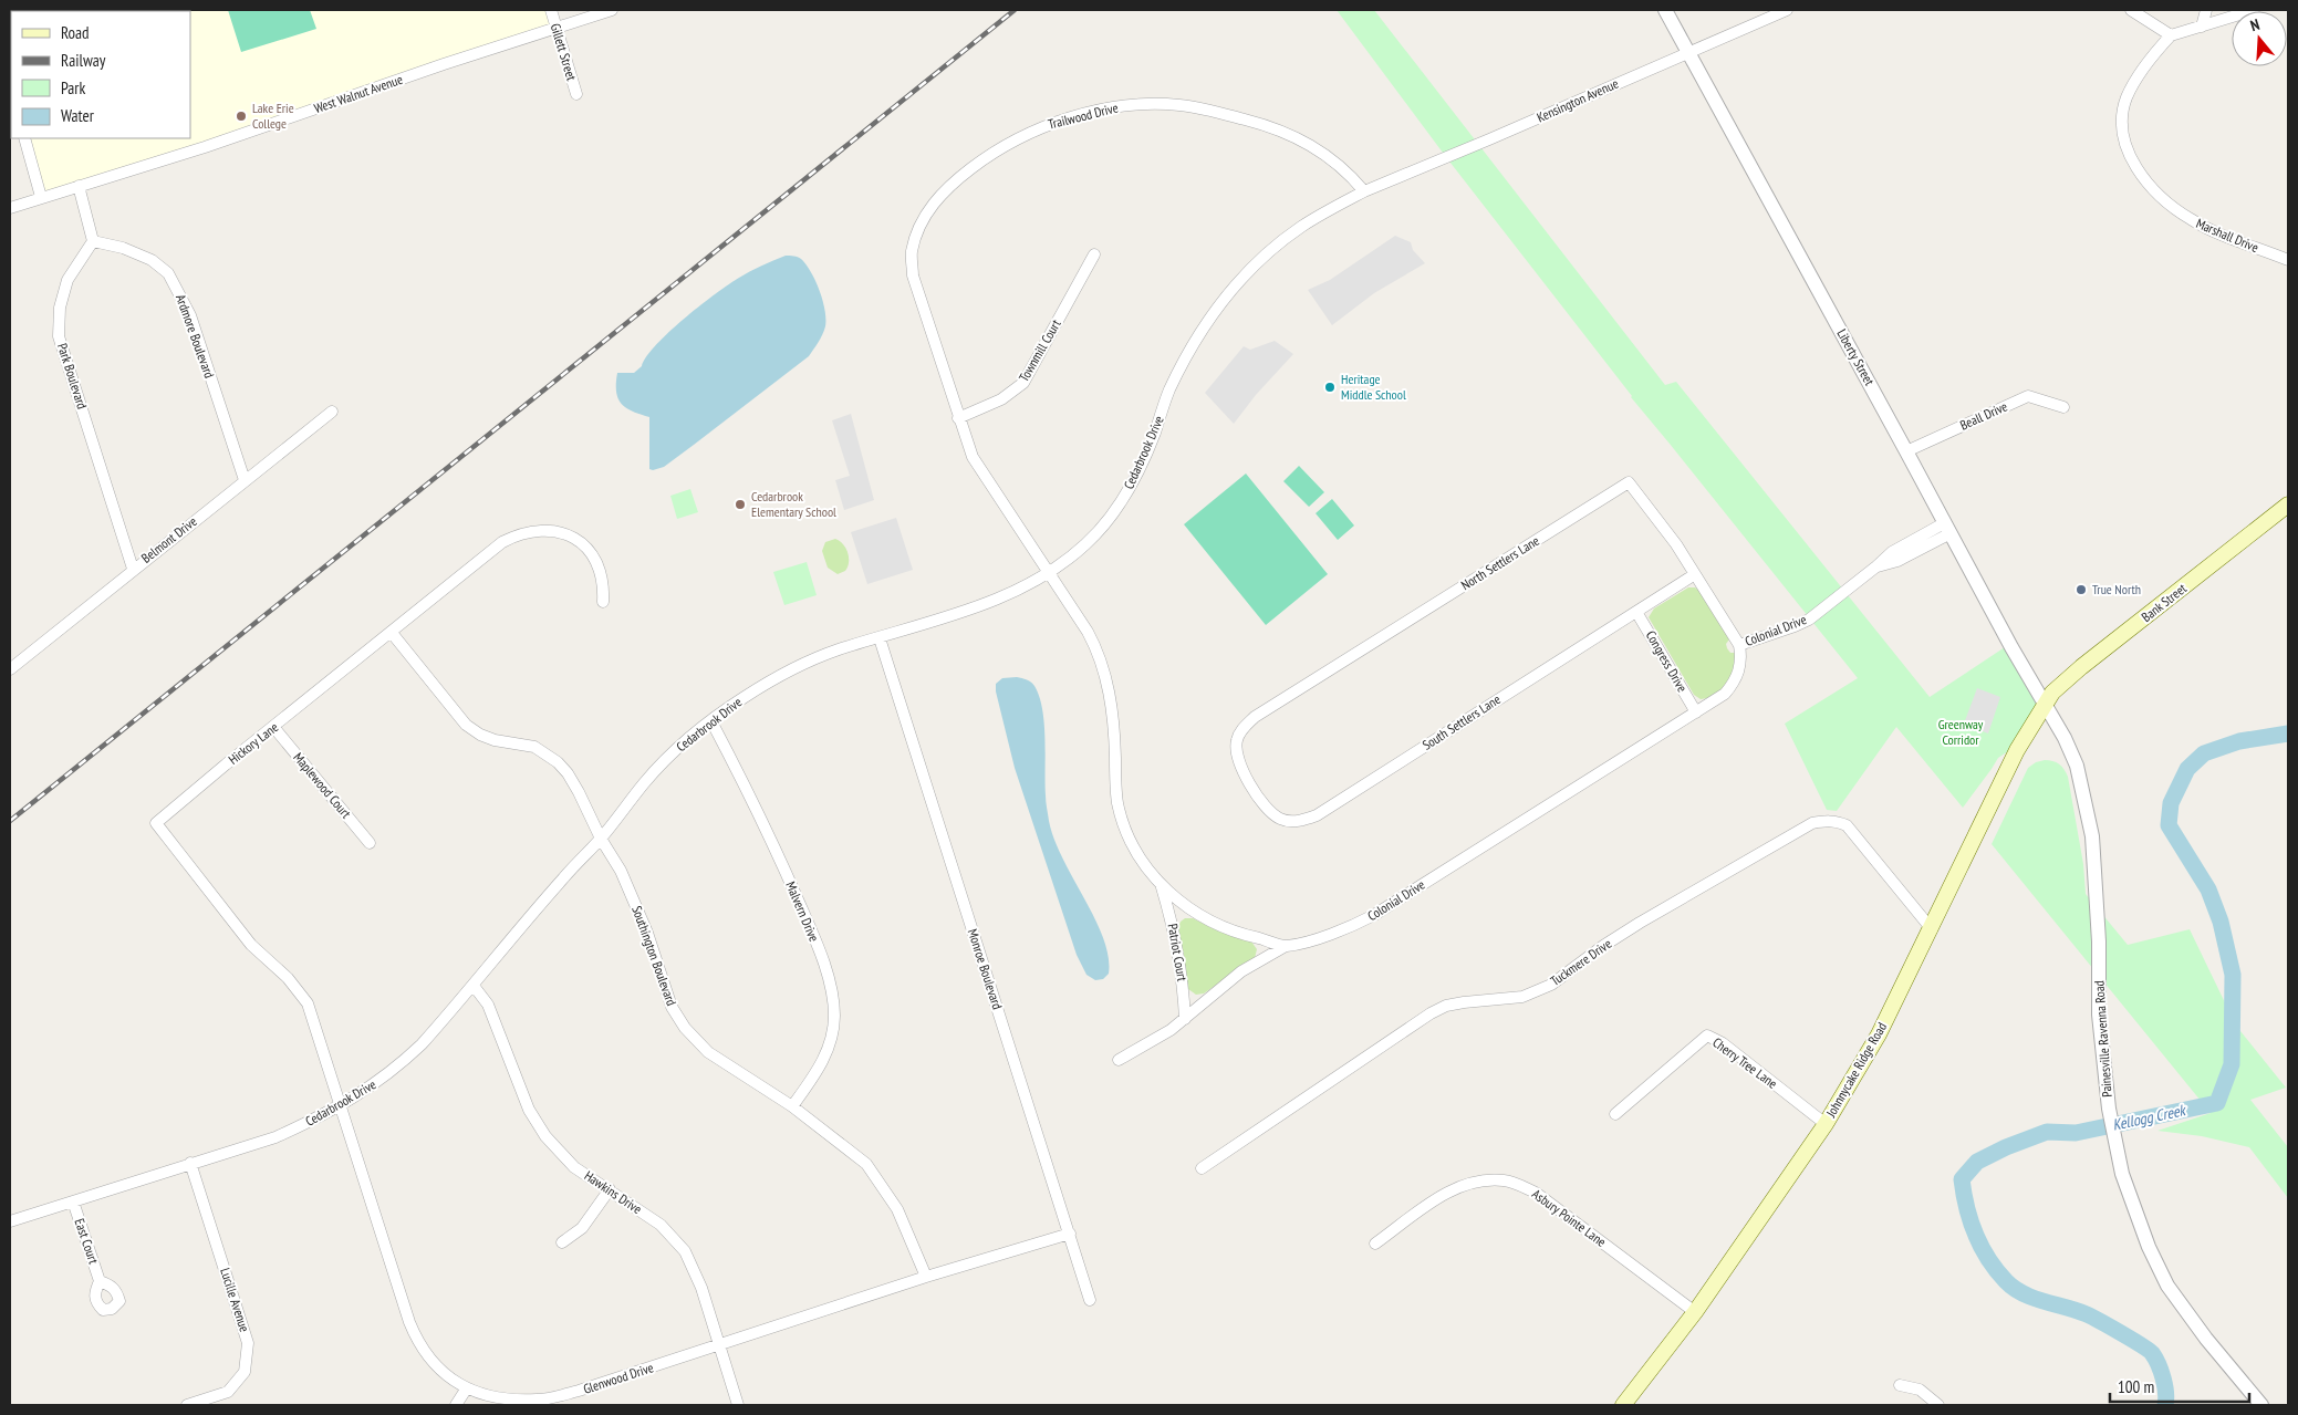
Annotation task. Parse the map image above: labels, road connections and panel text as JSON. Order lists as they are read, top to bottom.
{
  "streets": {
    "main road": ["Bank Street", "Johnnycake Ridge Road"],
    "street": [
      "Gillett Street",
      "West Walnut Avenue",
      "Kensington Avenue",
      "Trailwood Drive",
      "Marshall Drive",
      "Ardmore Boulevard",
      "Townmill Court",
      "Liberty Street",
      "Park Boulevard",
      "Beall Drive",
      "Cedarbrook Drive",
      "Belmont Drive",
      "North Settlers Lane",
      "Colonial Drive",
      "Congress Drive",
      "South Settlers Lane",
      "Hickory Lane",
      "Maplewood Court",
      "Malvern Drive",
      "Patriot Court",
      "Southington Boulevard",
      "Tuckmere Drive",
      "Monroe Boulevard",
      "Painesville Ravenna Road",
      "Cherry Tree Lane",
      "Hawkins Drive",
      "Asbury Pointe Lane",
      "East Court",
      "Lucille Avenue",
      "Glenwood Drive"
    ]
  },
  "crossings": [
    ["Gillett Street", "West Walnut Avenue"],
    ["Kensington Avenue", "Trailwood Drive"],
    ["Kensington Avenue", "Liberty Street"],
    ["Kensington Avenue", "Cedarbrook Drive"],
    ["Trailwood Drive", "Townmill Court"],
    ["Trailwood Drive", "Cedarbrook Drive"],
    ["Ardmore Boulevard", "Park Boulevard"],
    ["Ardmore Boulevard", "Belmont Drive"],
    ["Liberty Street", "Beall Drive"],
    ["Liberty Street", "Bank Street"],
    ["Liberty Street", "Colonial Drive"],
    ["Liberty Street", "Painesville Ravenna Road"],
    ["Liberty Street", "Johnnycake Ridge Road"],
    ["Park Boulevard", "Belmont Drive"],
    ["Cedarbrook Drive", "Hickory Lane"],
    ["Cedarbrook Drive", "Malvern Drive"],
    ["Cedarbrook Drive", "Southington Boulevard"],
    ["Cedarbrook Drive", "Monroe Boulevard"],
    ["Cedarbrook Drive", "Hawkins Drive"],
    ["Cedarbrook Drive", "East Court"],
    ["Cedarbrook Drive", "Lucille Avenue"],
    ["Cedarbrook Drive", "Glenwood Drive"],
    ["North Settlers Lane", "Colonial Drive"],
    ["North Settlers Lane", "South Settlers Lane"],
    ["Bank Street", "Painesville Ravenna Road"],
    ["Bank Street", "Johnnycake Ridge Road"],
    ["Colonial Drive", "Congress Drive"],
    ["Congress Drive", "South Settlers Lane"],
    ["Hickory Lane", "Maplewood Court"],
    ["Hickory Lane", "Southington Boulevard"],
    ["Hickory Lane", "Glenwood Drive"],
    ["Malvern Drive", "Southington Boulevard"],
    ["Southington Boulevard", "Glenwood Drive"],
    ["Tuckmere Drive", "Johnnycake Ridge Road"],
    ["Monroe Boulevard", "Glenwood Drive"],
    ["Painesville Ravenna Road", "Johnnycake Ridge Road"],
    ["Cherry Tree Lane", "Johnnycake Ridge Road"],
    ["Johnnycake Ridge Road", "Asbury Pointe Lane"],
    ["Hawkins Drive", "Glenwood Drive"]
  ],
  "water": ["Kellogg Creek"],
  "parks": ["Greenway Corridor"],
  "places": [
    "Lake Erie College",
    "Heritage Middle School",
    "Cedarbrook Elementary School",
    "True North"
  ],
  "legend": [
    "Road",
    "Railway",
    "Park",
    "Water"
  ],
  "scale_bar": "100 m",
  "north": "top"
}
